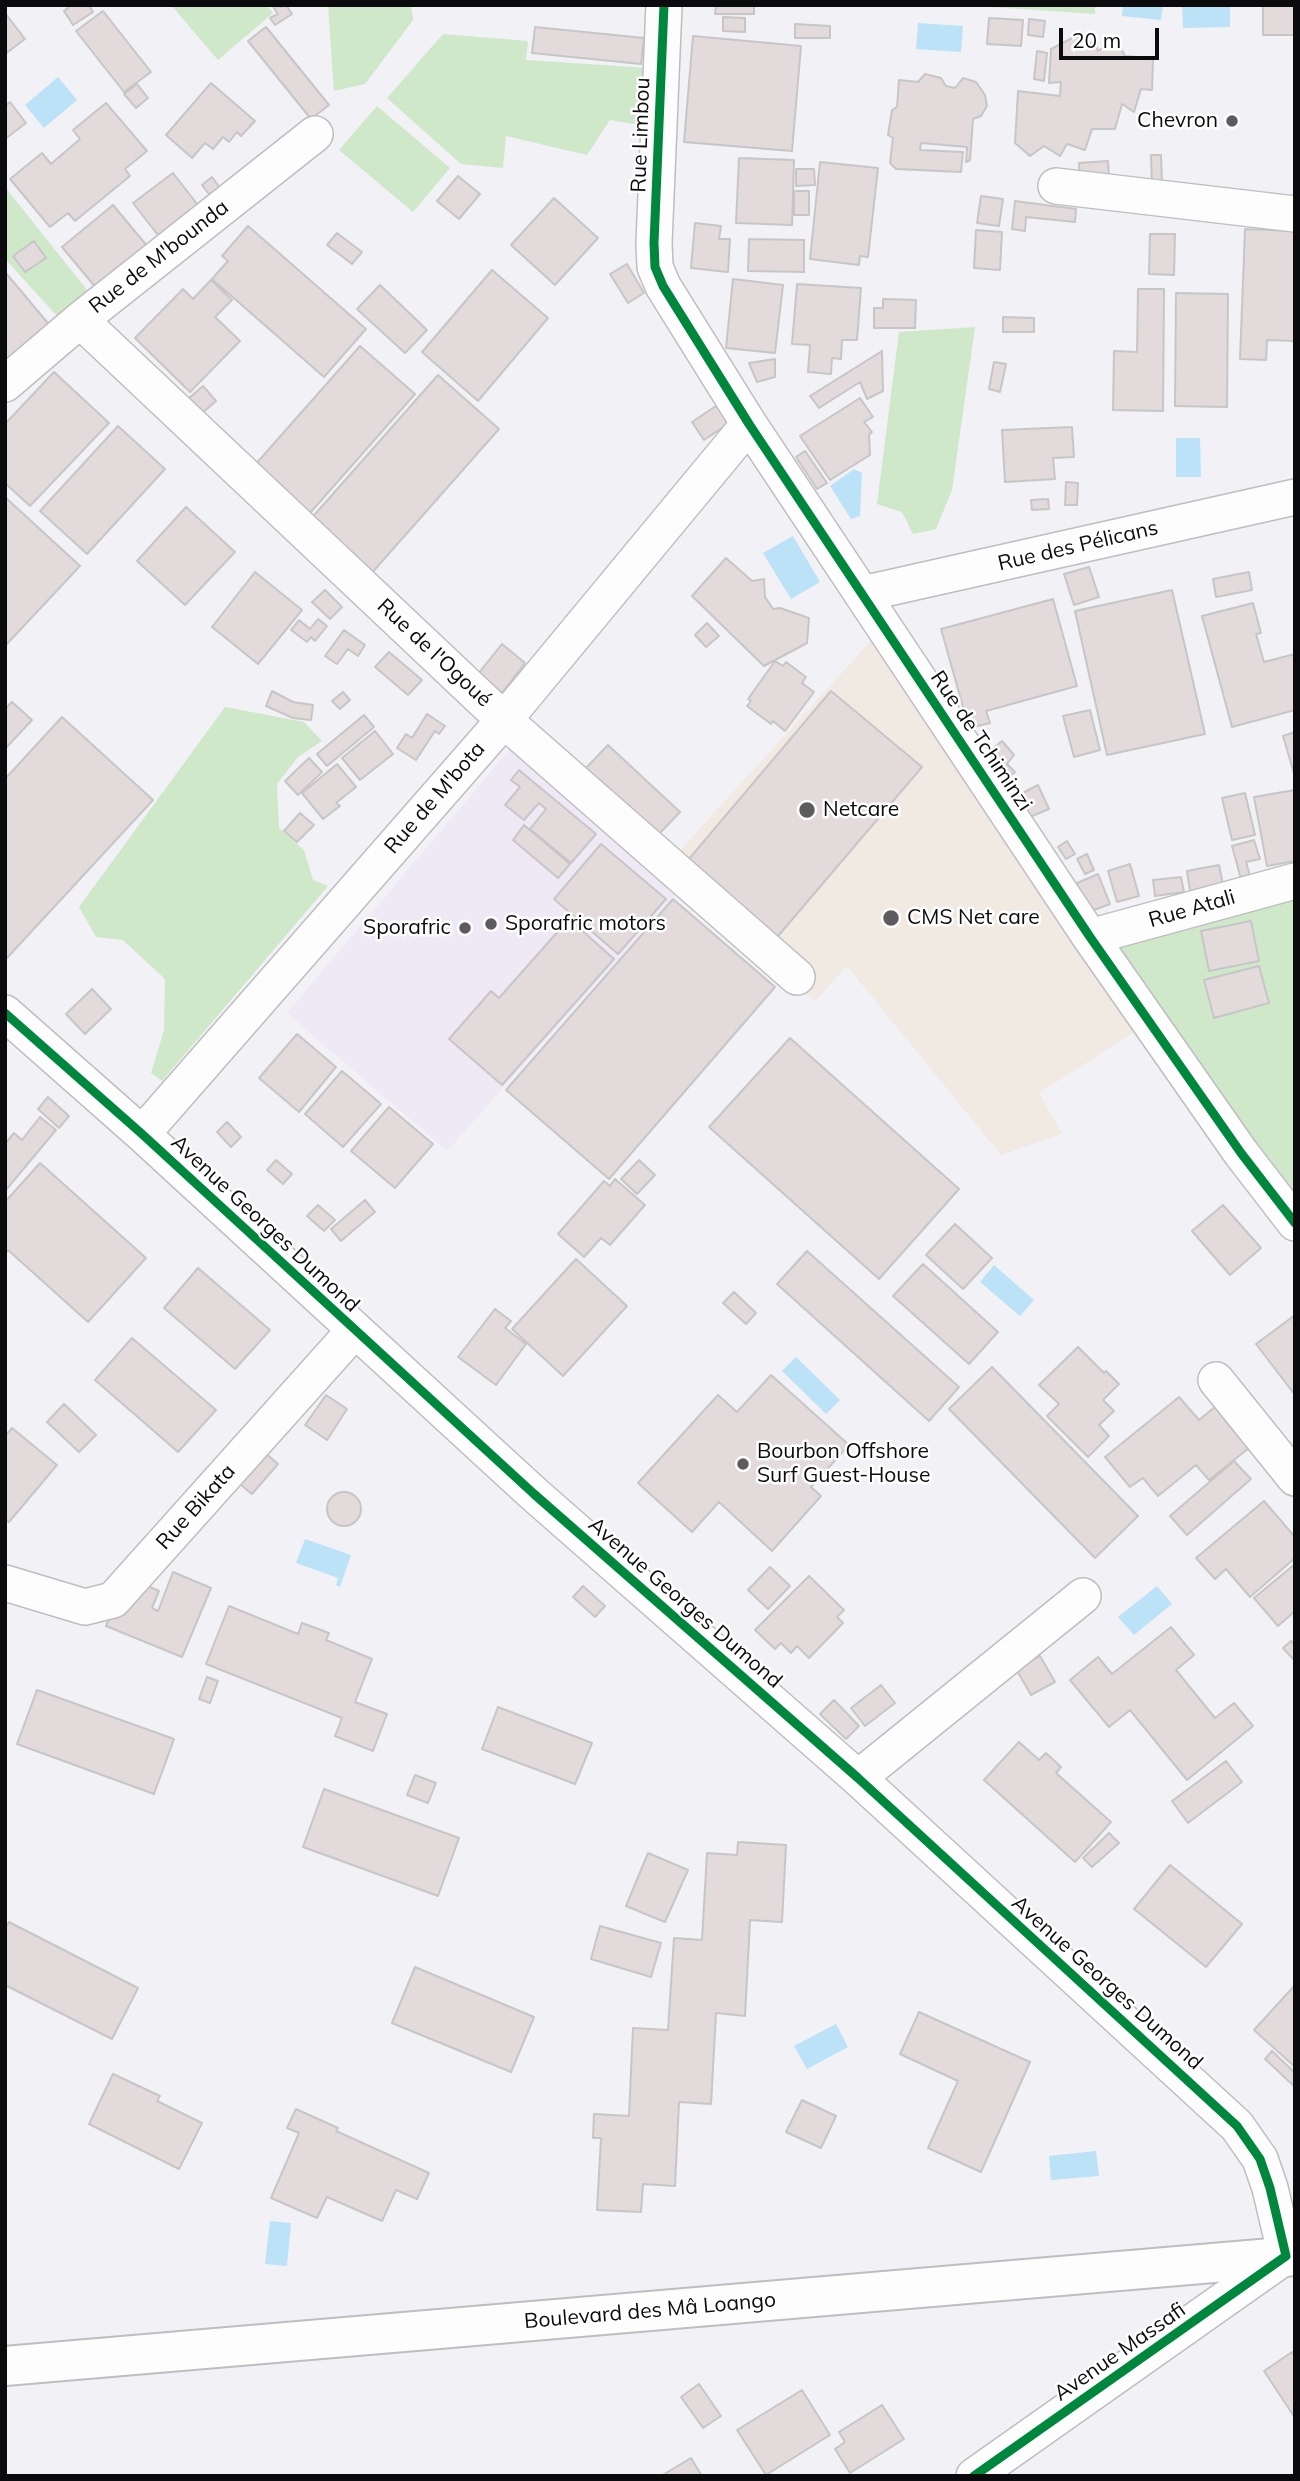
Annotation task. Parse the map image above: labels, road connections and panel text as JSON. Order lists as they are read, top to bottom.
{
  "streets": {
    "street": [
      "Rue Limbou",
      "Rue de M'bounda",
      "Rue des Pélicans",
      "Rue de l'Ogoué",
      "Rue de Tchiminzi",
      "Rue de M'bota",
      "Rue Atali",
      "Avenue Georges Dumond",
      "Rue Bikata",
      "Boulevard des Mâ Loango",
      "Avenue Massafi"
    ]
  },
  "crossings": [
    ["Rue Limbou", "Rue de Tchiminzi"],
    ["Rue de M'bounda", "Rue de l'Ogoué"],
    ["Rue des Pélicans", "Rue de Tchiminzi"],
    ["Rue de l'Ogoué", "Rue de M'bota"],
    ["Rue de Tchiminzi", "Rue de M'bota"],
    ["Rue de Tchiminzi", "Rue Atali"],
    ["Rue de M'bota", "Avenue Georges Dumond"],
    ["Avenue Georges Dumond", "Rue Bikata"],
    ["Avenue Georges Dumond", "Boulevard des Mâ Loango"],
    ["Avenue Georges Dumond", "Avenue Massafi"],
    ["Boulevard des Mâ Loango", "Avenue Massafi"]
  ],
  "places": [
    "Chevron",
    "Netcare",
    "CMS Net care",
    "Sporafric motors",
    "Sporafric",
    "Bourbon Offshore Surf Guest-House"
  ],
  "scale_bar": "20 m"
}
